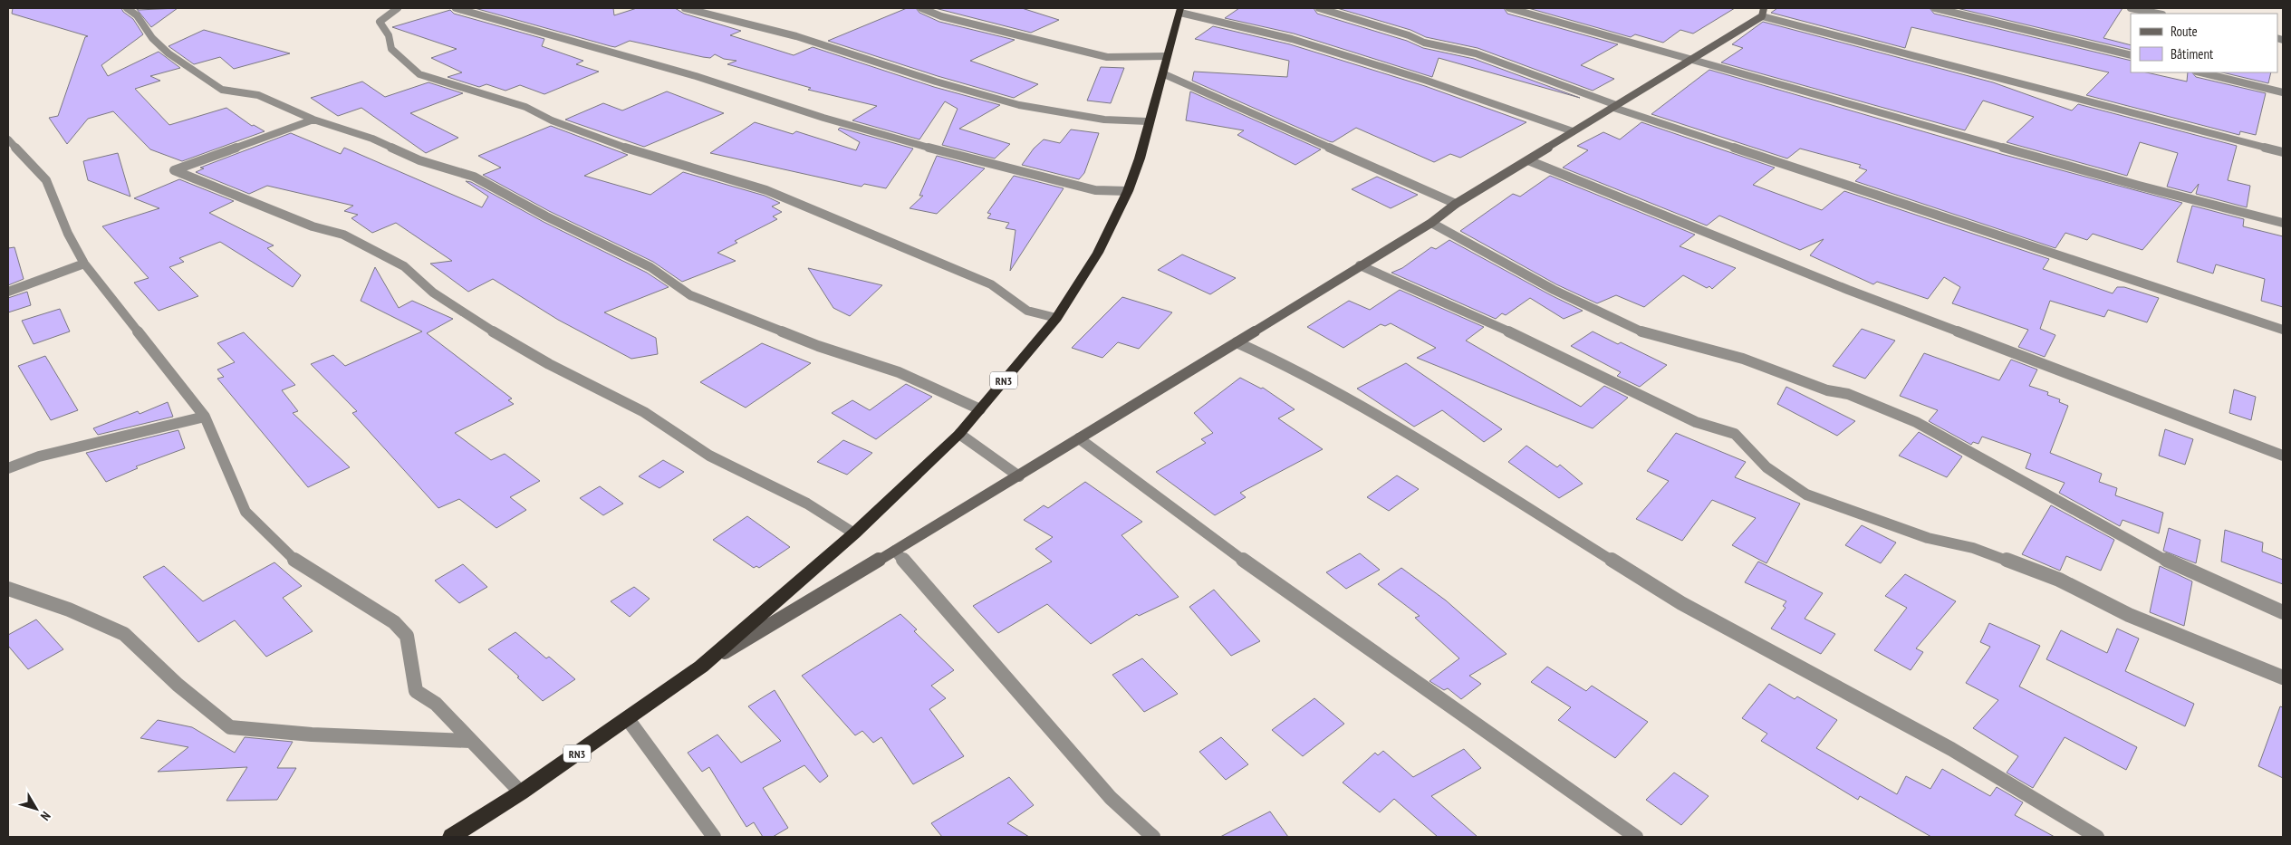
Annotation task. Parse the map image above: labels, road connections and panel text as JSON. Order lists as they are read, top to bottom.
{
  "streets": {
    "highway": ["RN3"]
  },
  "legend": ["Route", "Bâtiment"],
  "north": "bottom right"
}
